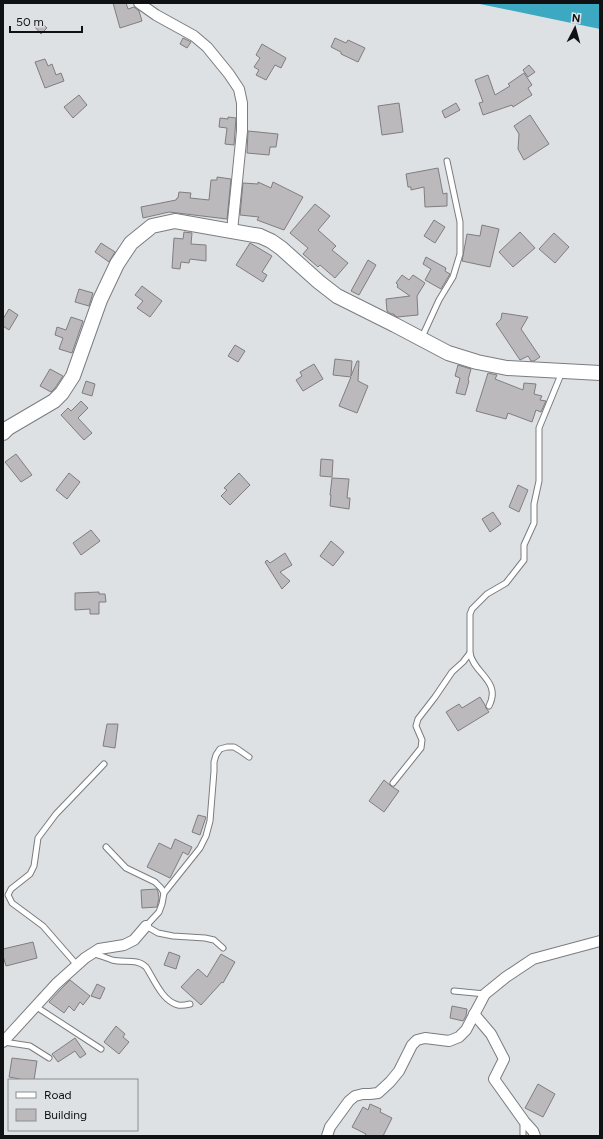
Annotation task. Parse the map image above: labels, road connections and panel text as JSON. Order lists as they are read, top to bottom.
{
  "legend": ["Road", "Building"],
  "scale_bar": "50 m",
  "north": "top"
}
